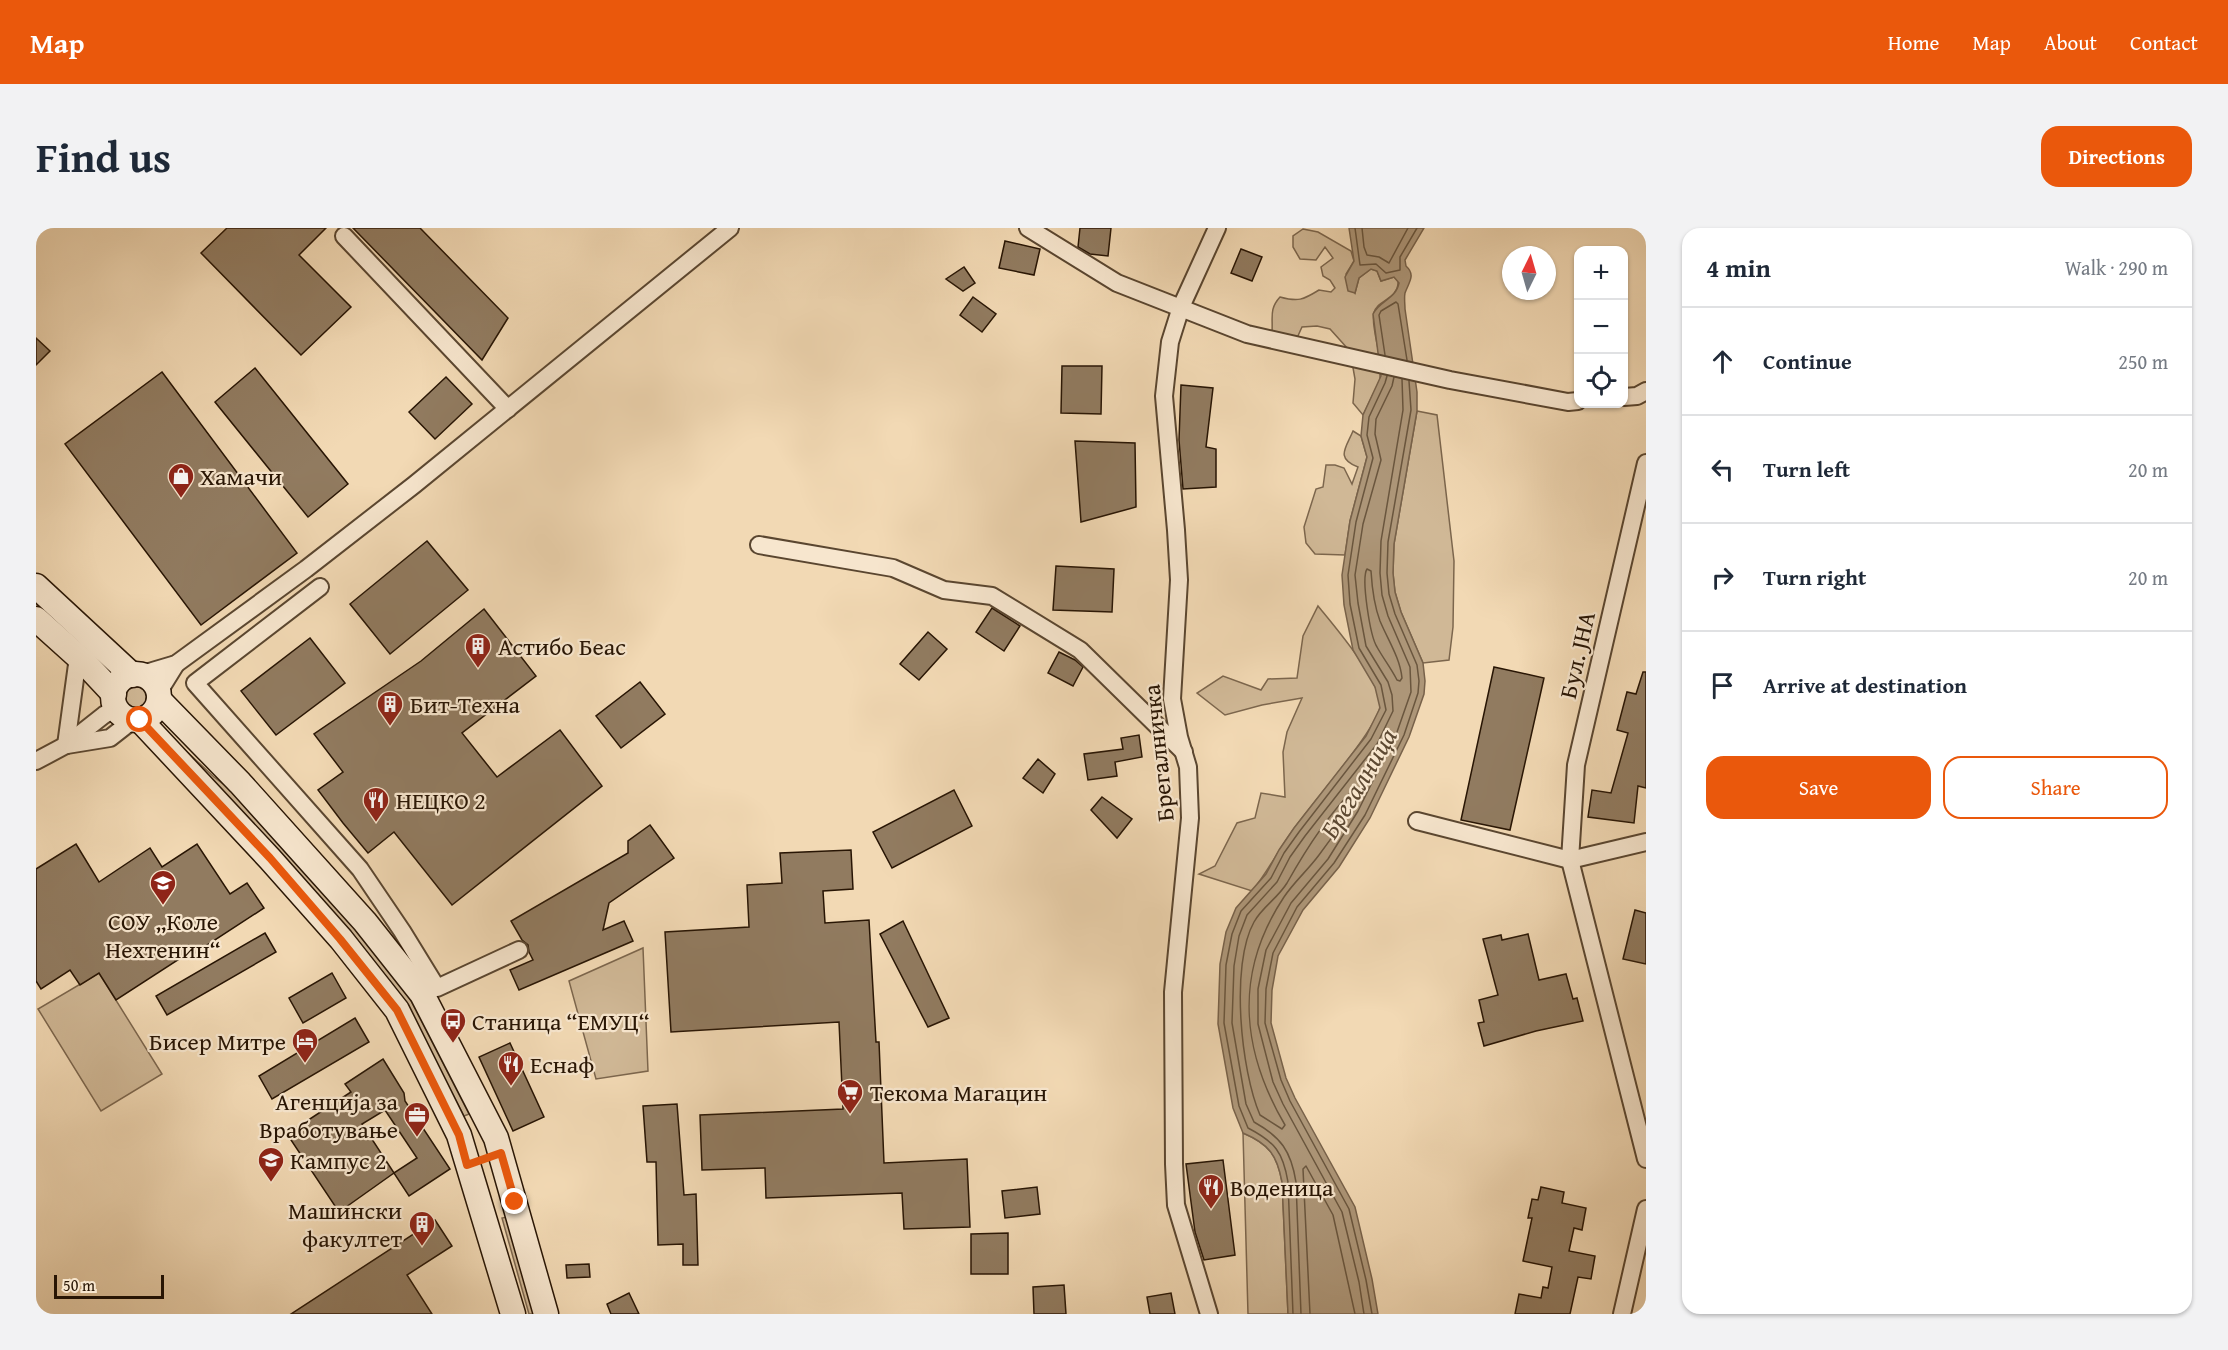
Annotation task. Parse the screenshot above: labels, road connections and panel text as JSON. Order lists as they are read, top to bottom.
{
  "streets": {
    "street": ["Бул. ЈНА", "Брегалничка"]
  },
  "water": ["Брегалница"],
  "places": {
    "shop": ["Хамачи"],
    "building": ["Астибо Беас", "Бит-Техна", "Машински факултет"],
    "restaurant": ["НЕЦКО 2", "Еснаф", "Воденица"],
    "school or university": ["СОУ „Коле Нехтенин“", "Кампус 2"],
    "bus stop": ["Станица “ЕМУЦ“"],
    "hotel": ["Бисер Митре"],
    "supermarket": ["Текома Магацин"],
    "office": ["Агенција за Вработување"]
  },
  "scale_bar": "50 m",
  "north": "top",
  "page": {
    "header": "Map",
    "nav": [
      "Home",
      "Map",
      "About",
      "Contact"
    ],
    "title": "Find us",
    "buttons": [
      "Directions",
      ["Save", "Share"]
    ],
    "heading": ["4 min", "Walk · 290 m"],
    "map_buttons": ["+", "−"],
    "list": [
      ["Continue", "250 m"],
      ["Turn left", "20 m"],
      ["Turn right", "20 m"],
      "Arrive at destination"
    ],
    "scale": "50 m"
  }
}
